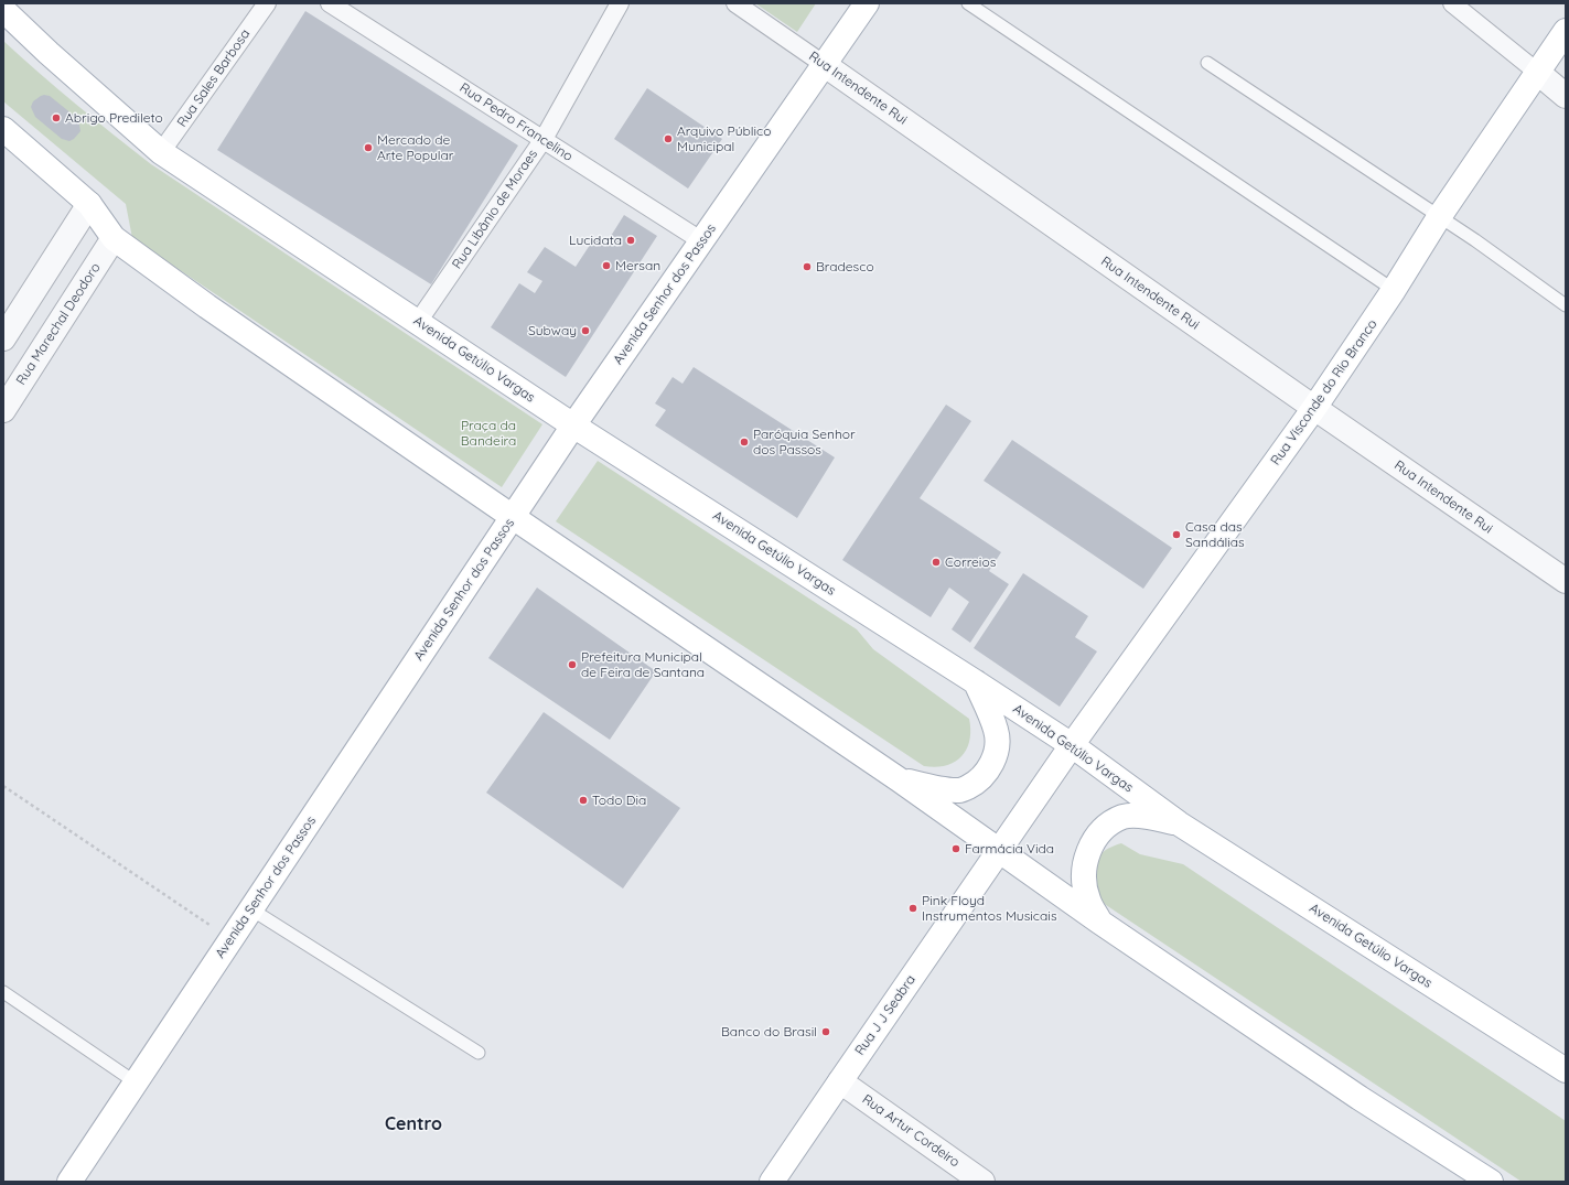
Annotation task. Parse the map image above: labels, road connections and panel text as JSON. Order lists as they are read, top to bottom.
{
  "streets": {
    "main road": [
      "Avenida Senhor dos Passos",
      "Avenida Getúlio Vargas",
      "Rua Visconde do Rio Branco",
      "Rua J J Seabra"
    ],
    "street": [
      "Rua Sales Barbosa",
      "Rua Intendente Rui",
      "Rua Pedro Francelino",
      "Rua Libânio de Moraes",
      "Rua Marechal Deodoro",
      "Rua Artur Cordeiro"
    ]
  },
  "crossings": [
    ["Rua Sales Barbosa", "Avenida Getúlio Vargas"],
    ["Rua Intendente Rui", "Avenida Senhor dos Passos"],
    ["Rua Intendente Rui", "Rua Visconde do Rio Branco"],
    ["Rua Pedro Francelino", "Rua Libânio de Moraes"],
    ["Rua Pedro Francelino", "Avenida Senhor dos Passos"],
    ["Rua Libânio de Moraes", "Avenida Getúlio Vargas"],
    ["Avenida Senhor dos Passos", "Avenida Getúlio Vargas"],
    ["Avenida Getúlio Vargas", "Rua Visconde do Rio Branco"],
    ["Rua Visconde do Rio Branco", "Rua J J Seabra"],
    ["Rua J J Seabra", "Rua Artur Cordeiro"]
  ],
  "districts": ["Centro"],
  "parks": ["Praça da Bandeira"],
  "places": [
    "Abrigo Predileto",
    "Arquivo Público Municipal",
    "Mercado de Arte Popular",
    "Lucidata",
    "Mersan",
    "Bradesco",
    "Subway",
    "Paróquia Senhor dos Passos",
    "Casa das Sandálias",
    "Correios",
    "Prefeitura Municipal de Feira de Santana",
    "Todo Dia",
    "Farmácia Vida",
    "Pink Floyd Instrumentos Musicais",
    "Banco do Brasil"
  ]
}
